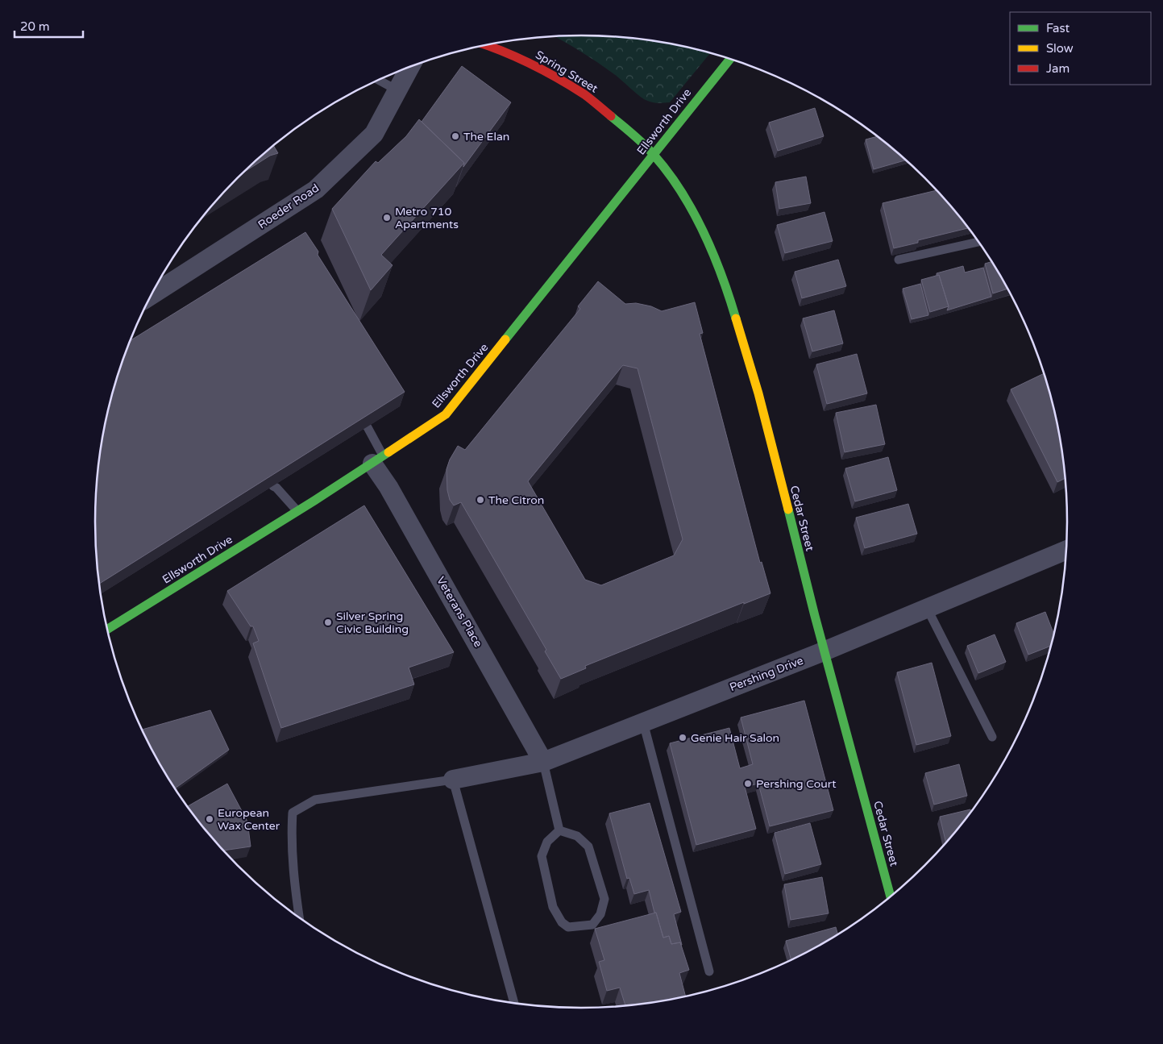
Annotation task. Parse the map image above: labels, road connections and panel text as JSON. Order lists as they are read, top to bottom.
{
  "streets": {
    "street": [
      "Spring Street",
      "Ellsworth Drive",
      "Roeder Road",
      "Cedar Street",
      "Veterans Place",
      "Pershing Drive"
    ]
  },
  "crossings": [
    ["Spring Street", "Ellsworth Drive"],
    ["Spring Street", "Cedar Street"],
    ["Ellsworth Drive", "Cedar Street"],
    ["Ellsworth Drive", "Veterans Place"],
    ["Cedar Street", "Pershing Drive"],
    ["Veterans Place", "Pershing Drive"]
  ],
  "places": [
    "The Elan",
    "Metro 710 Apartments",
    "The Citron",
    "Silver Spring Civic Building",
    "Genie Hair Salon",
    "Pershing Court",
    "European Wax Center"
  ],
  "legend": ["Fast", "Slow", "Jam"],
  "scale_bar": "20 m"
}
